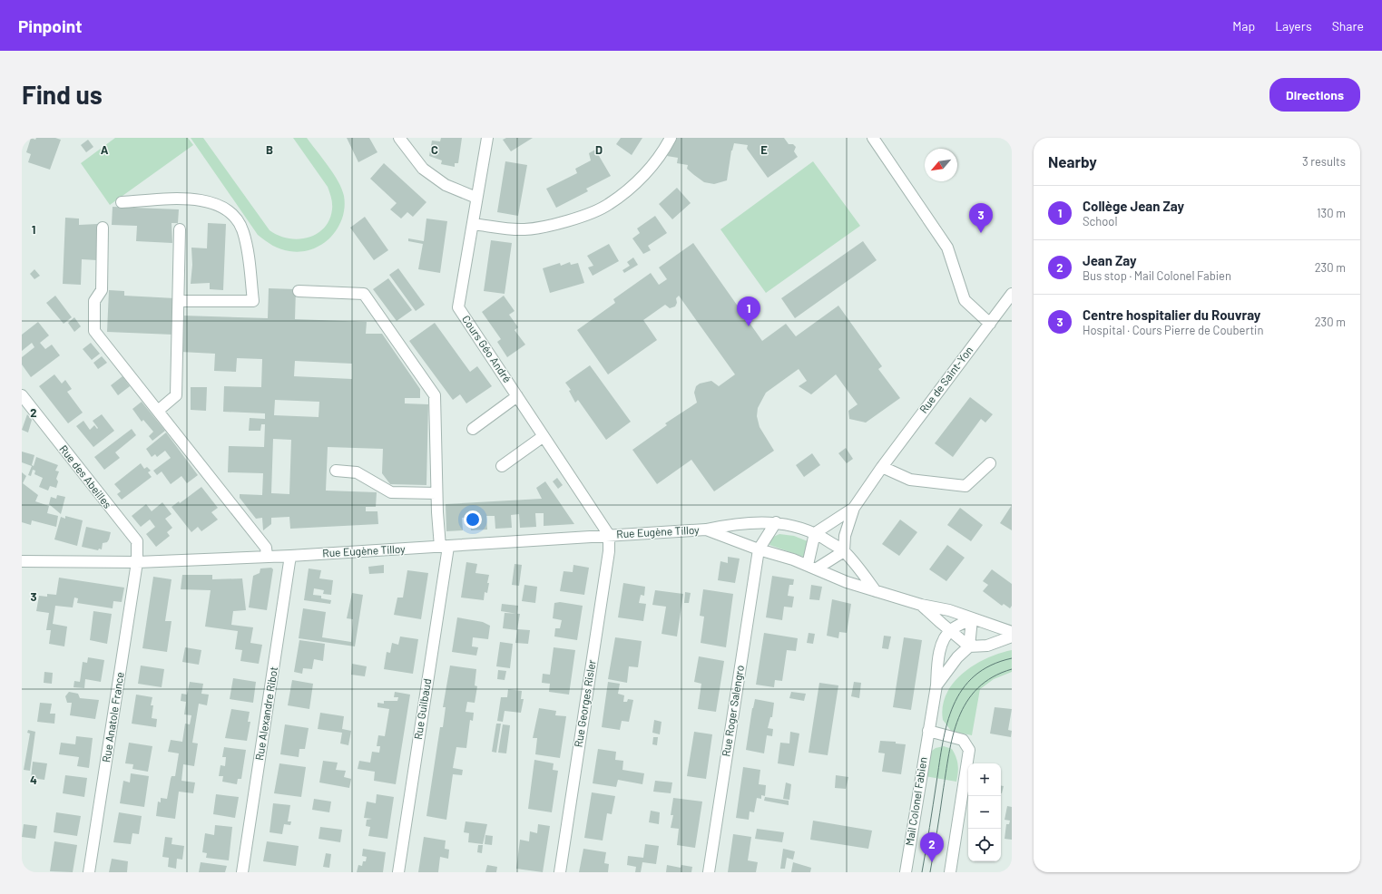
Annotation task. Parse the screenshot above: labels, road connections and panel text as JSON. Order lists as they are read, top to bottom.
{
  "streets": {
    "street": [
      "Cours Géo André",
      "Rue de Saint-Yon",
      "Rue des Abeilles",
      "Rue Eugène Tilloy",
      "Rue Georges Risler",
      "Rue Guilbaud",
      "Rue Roger Salengro",
      "Rue Alexandre Ribot",
      "Rue Anatole France",
      "Mail Colonel Fabien"
    ]
  },
  "crossings": [
    ["Cours Géo André", "Rue Eugène Tilloy"],
    ["Cours Géo André", "Rue Georges Risler"],
    ["Rue de Saint-Yon", "Rue Eugène Tilloy"],
    ["Rue des Abeilles", "Rue Eugène Tilloy"],
    ["Rue des Abeilles", "Rue Anatole France"],
    ["Rue Eugène Tilloy", "Rue Georges Risler"],
    ["Rue Eugène Tilloy", "Rue Guilbaud"],
    ["Rue Eugène Tilloy", "Rue Roger Salengro"],
    ["Rue Eugène Tilloy", "Rue Alexandre Ribot"],
    ["Rue Eugène Tilloy", "Rue Anatole France"],
    ["Rue Eugène Tilloy", "Mail Colonel Fabien"]
  ],
  "north": "bottom left",
  "page": {
    "header": "Pinpoint",
    "nav": ["Map", "Layers", "Share"],
    "buttons": "Directions",
    "title": "Find us",
    "heading": ["Nearby", "3 results"],
    "list": [
      {
        "mark": "1",
        "name": "Collège Jean Zay",
        "note": "School",
        "value": "130 m"
      },
      {
        "mark": "2",
        "name": "Jean Zay",
        "note": "Bus stop · Mail Colonel Fabien",
        "value": "230 m"
      },
      {
        "mark": "3",
        "name": "Centre hospitalier du Rouvray",
        "note": "Hospital · Cours Pierre de Coubertin",
        "value": "230 m"
      }
    ],
    "pins": ["3", "1", "2"],
    "map_buttons": ["+", "−"]
  },
  "grid": {
    "columns": [
      "A",
      "B",
      "C",
      "D",
      "E"
    ],
    "rows": [
      "1",
      "2",
      "3",
      "4"
    ]
  }
}
